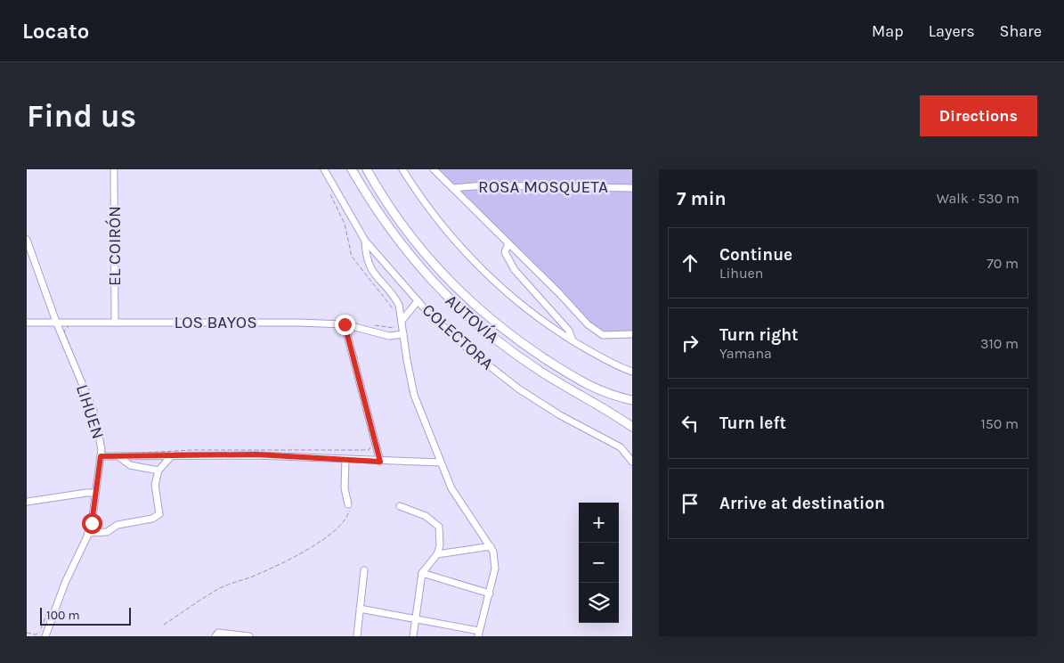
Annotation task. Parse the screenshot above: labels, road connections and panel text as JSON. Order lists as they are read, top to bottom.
{
  "streets": {
    "street": [
      "ROSA MOSQUETA",
      "EL COIRÓN",
      "AUTOVÍA",
      "LOS BAYOS",
      "COLECTORA",
      "LIHUEN"
    ]
  },
  "crossings": [
    ["EL COIRÓN", "LOS BAYOS"],
    ["LOS BAYOS", "LIHUEN"]
  ],
  "scale_bar": "100 m",
  "page": {
    "header": "Locato",
    "nav": ["Map", "Layers", "Share"],
    "buttons": "Directions",
    "title": "Find us",
    "heading": ["7 min", "Walk · 530 m"],
    "list": [
      ["Continue", "Lihuen", "70 m"],
      ["Turn right", "Yamana", "310 m"],
      ["Turn left", "150 m"],
      "Arrive at destination"
    ],
    "map_buttons": ["+", "−"],
    "scale": "100 m"
  }
}
